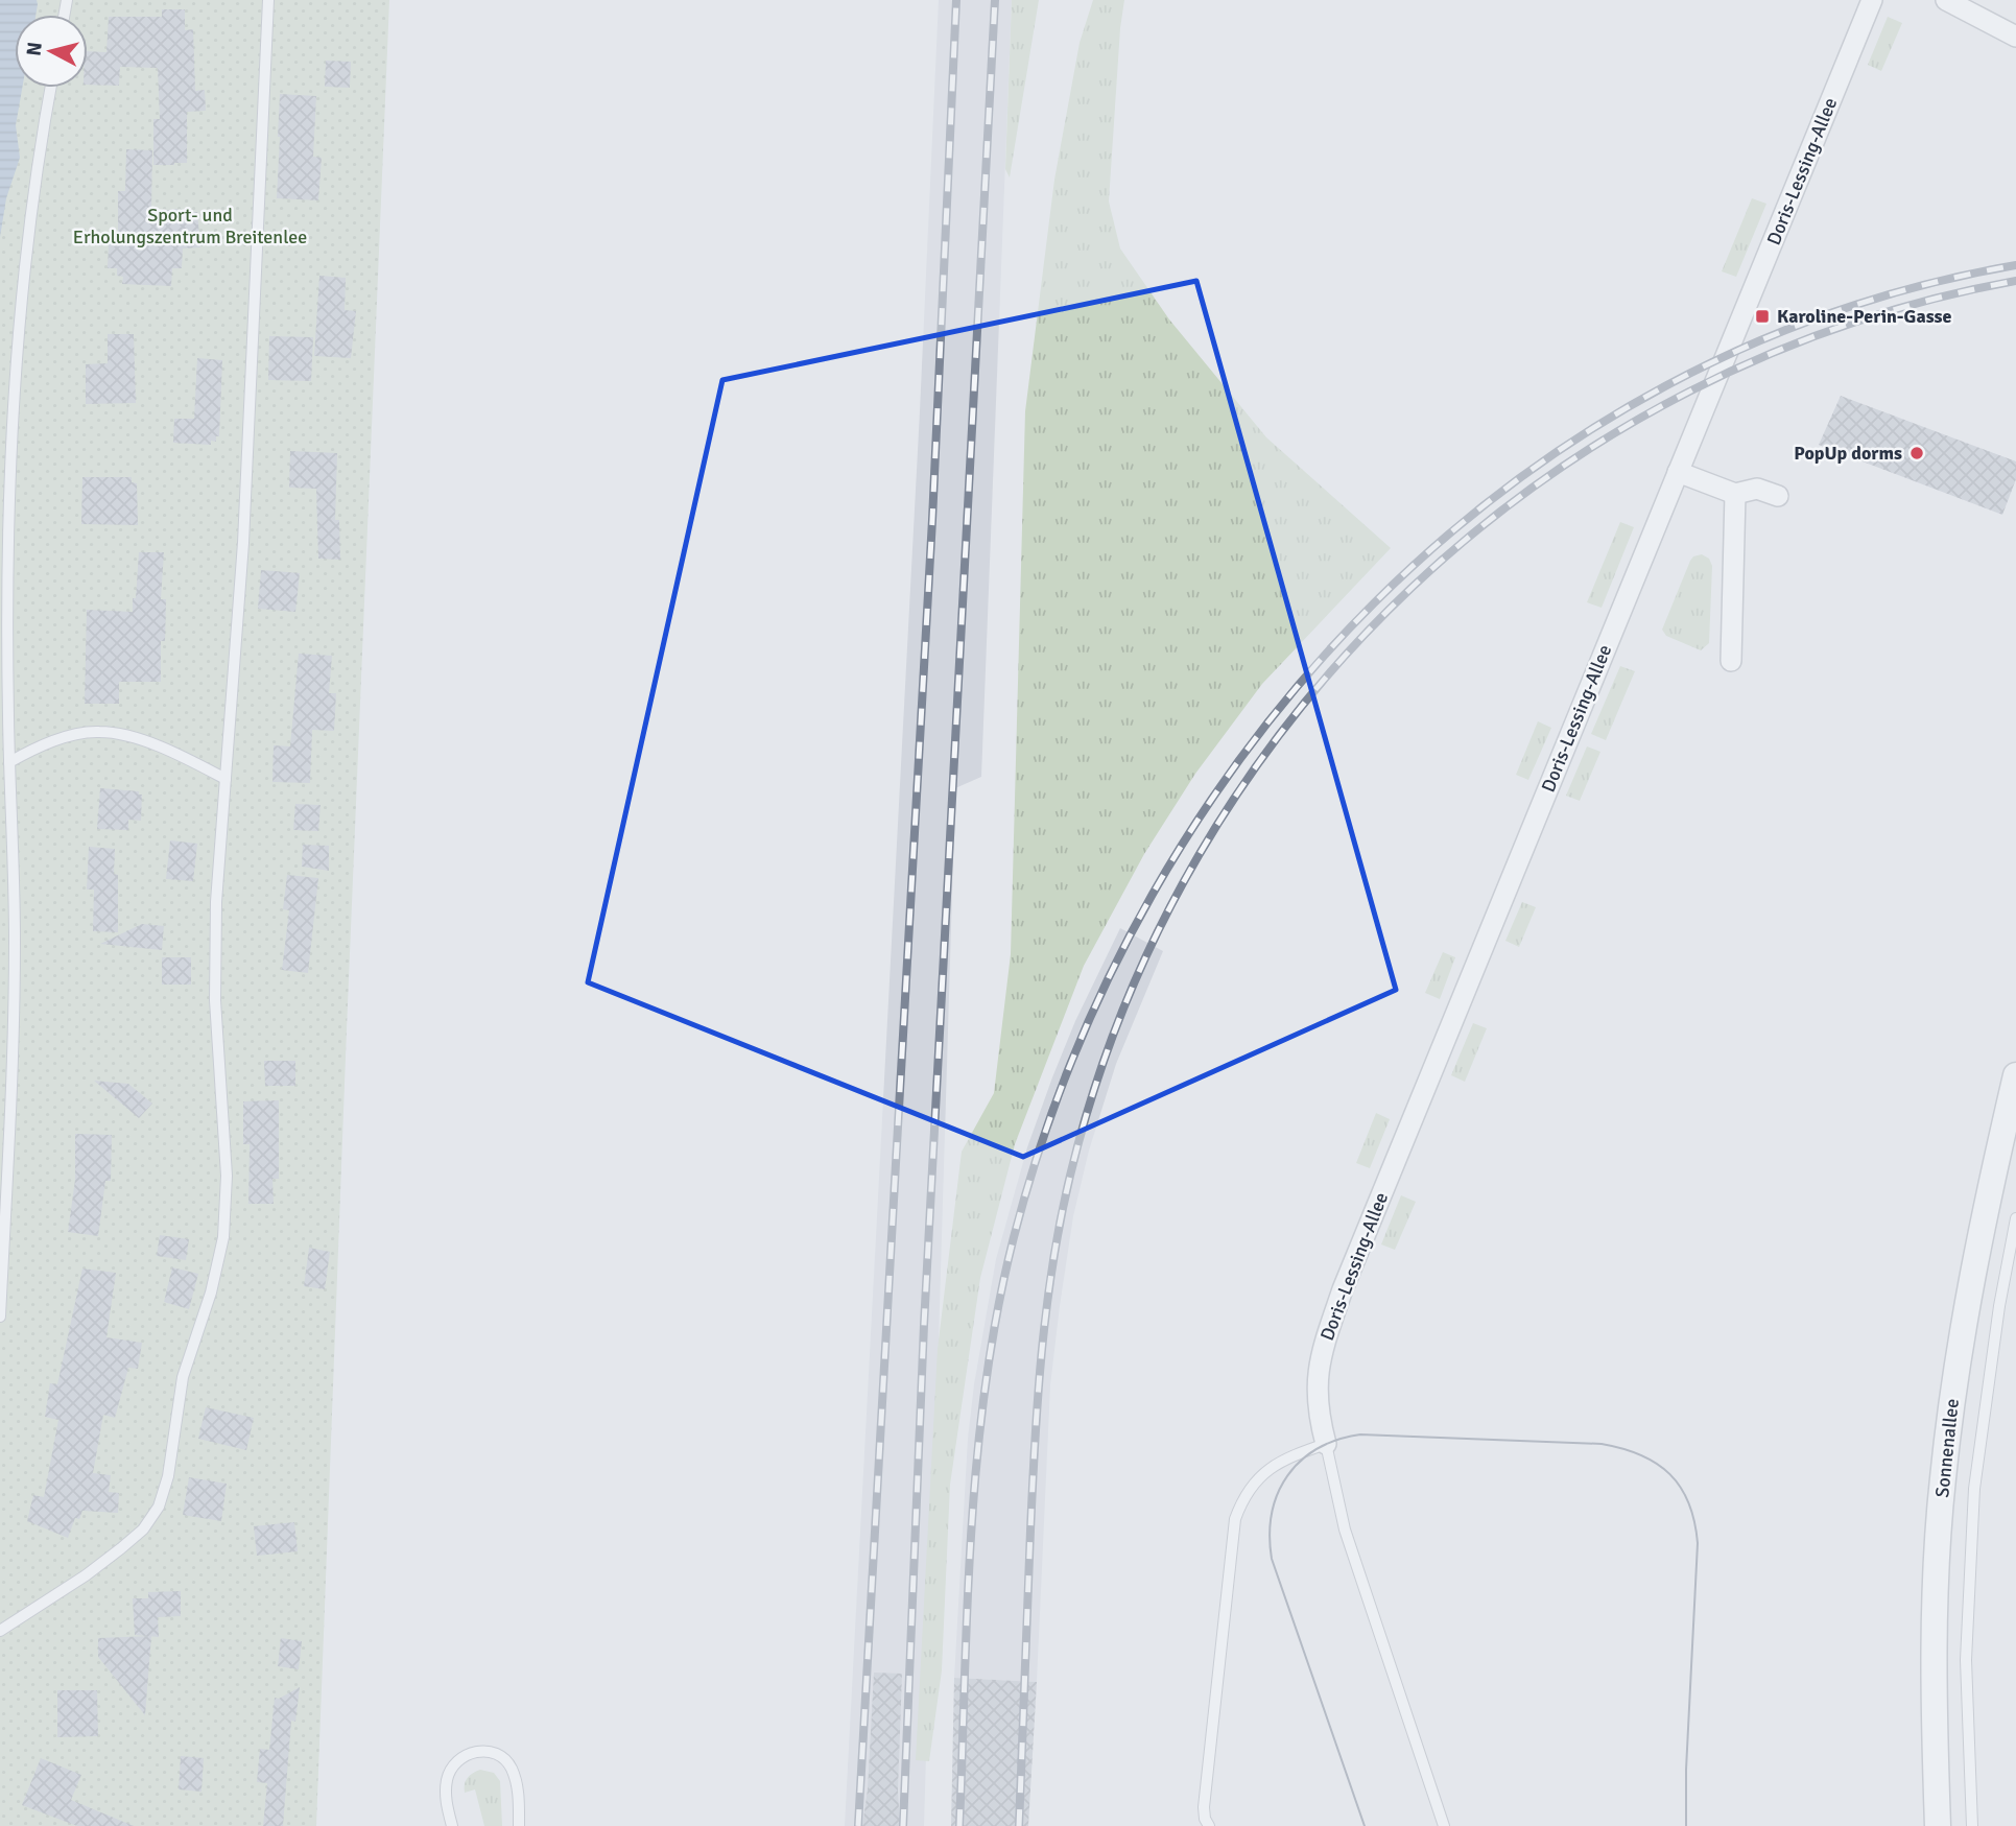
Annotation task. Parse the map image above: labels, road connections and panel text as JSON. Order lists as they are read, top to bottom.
{
  "streets": {
    "street": ["Doris-Lessing-Allee", "Sonnenallee"]
  },
  "parks": ["Sport- und Erholungszentrum Breitenlee"],
  "places": {
    "transit": ["Karoline-Perin-Gasse"],
    "other": ["PopUp dorms"]
  },
  "north": "left"
}
